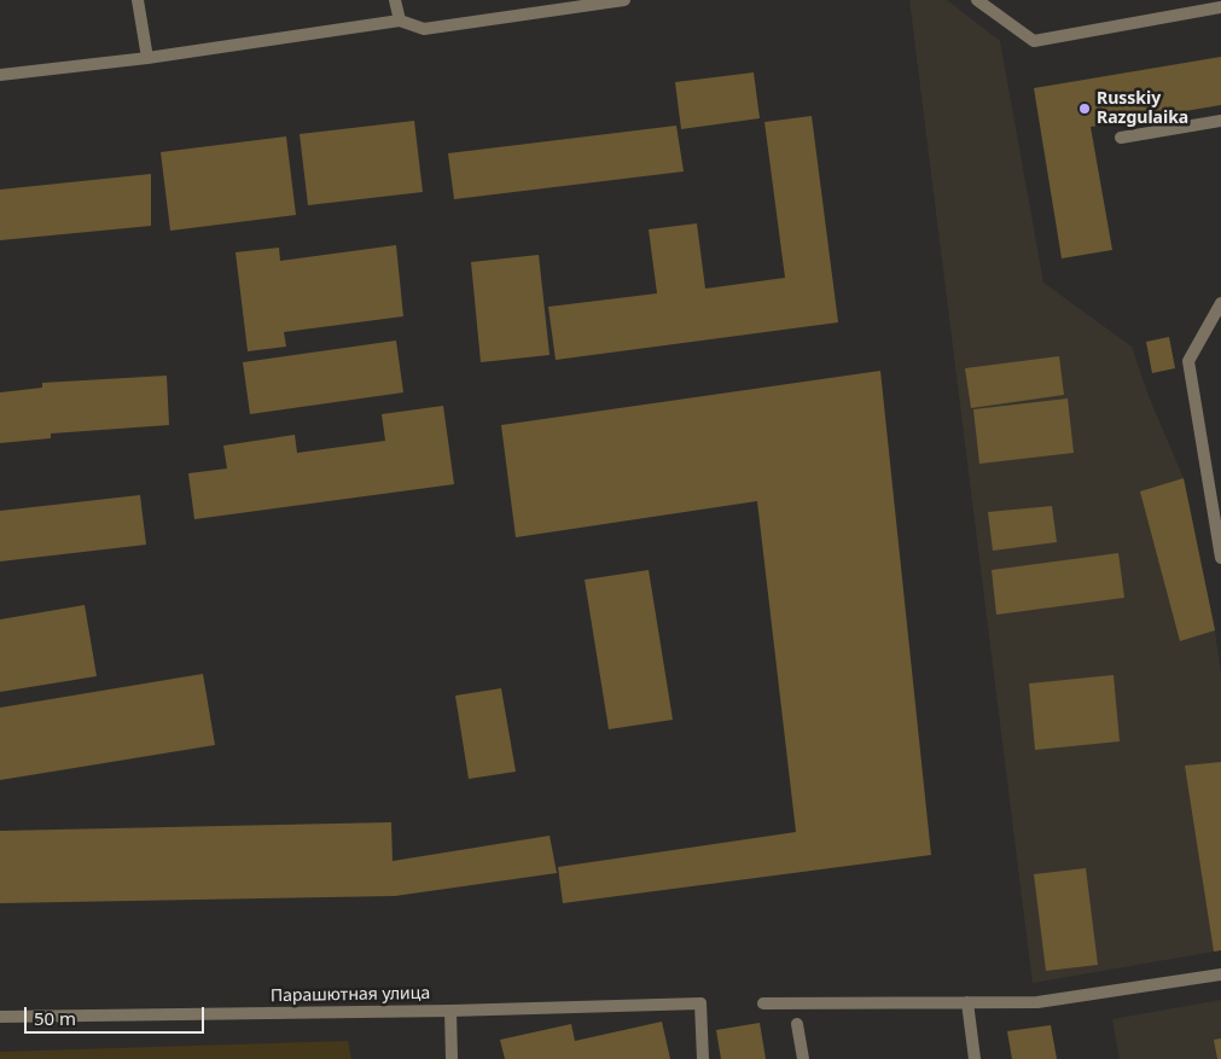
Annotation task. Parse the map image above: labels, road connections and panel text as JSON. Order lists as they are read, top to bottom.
{
  "streets": {
    "street": ["Парашютная улица"]
  },
  "places": ["Russkiy Razgulaika"],
  "scale_bar": "50 m"
}
